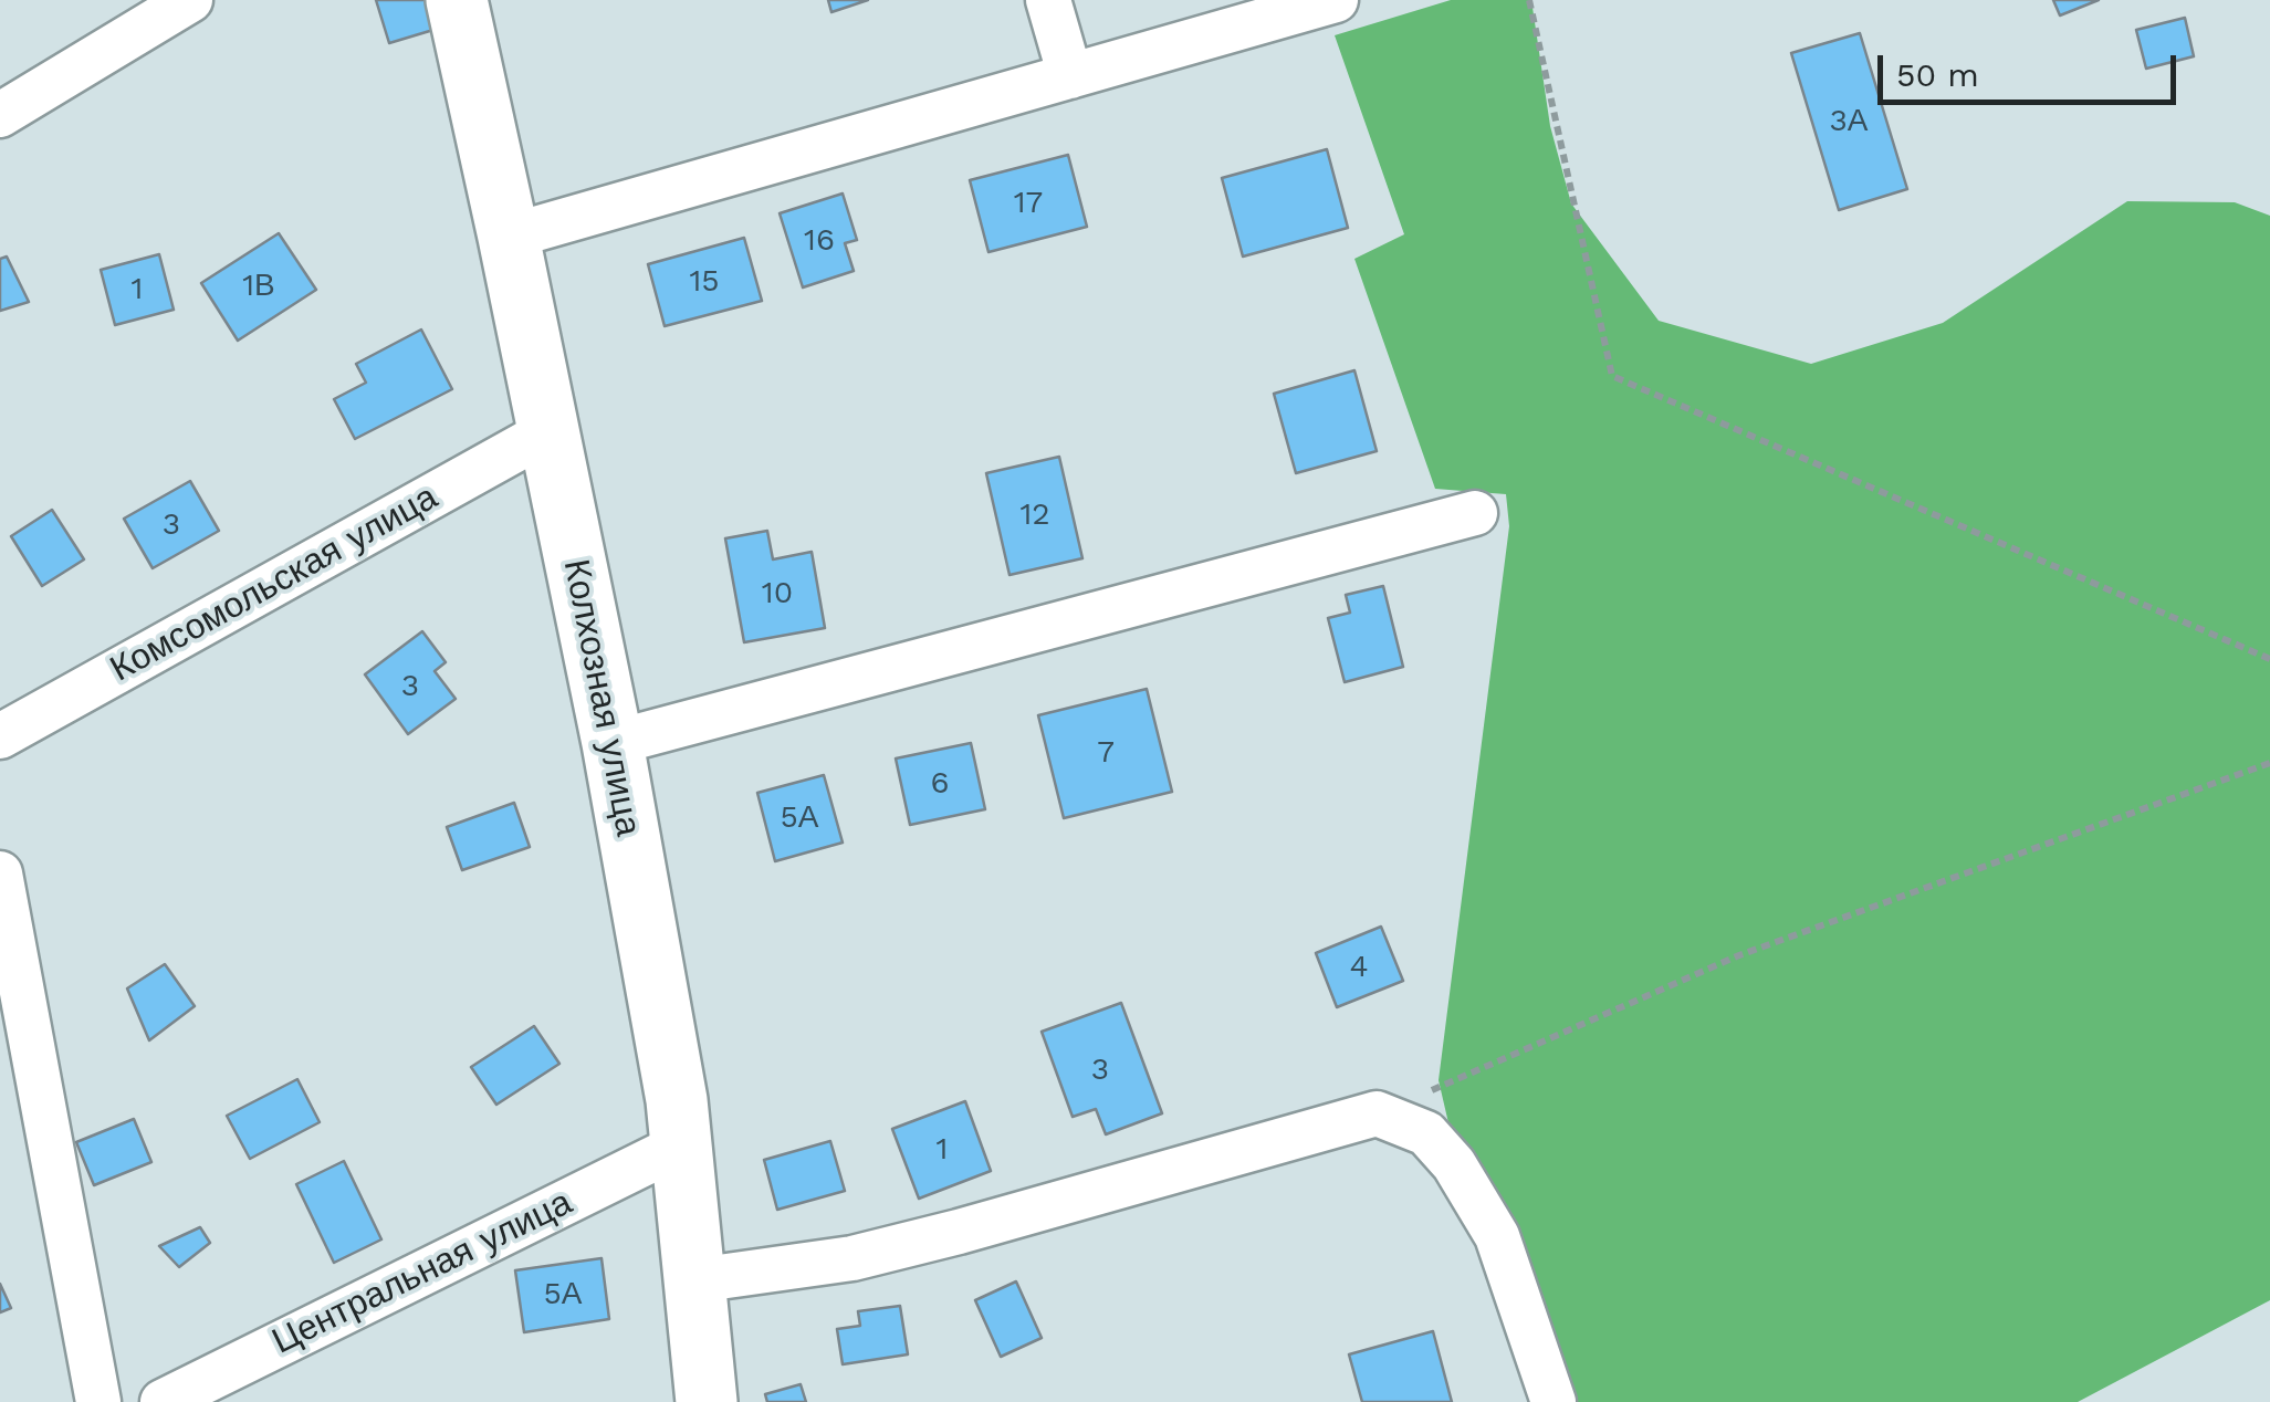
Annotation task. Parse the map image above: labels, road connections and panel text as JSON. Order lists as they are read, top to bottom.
{
  "streets": {
    "main road": ["Колхозная улица"],
    "street": ["Комсомольская улица", "Центральная улица"]
  },
  "crossings": [
    ["Комсомольская улица", "Колхозная улица"],
    ["Колхозная улица", "Центральная улица"]
  ],
  "house_numbers": [
    "3А",
    "17",
    "16",
    "15",
    "1В",
    "1",
    "12",
    "3",
    "10",
    "3",
    "7",
    "6",
    "5А",
    "4",
    "3",
    "1",
    "5А"
  ],
  "scale_bar": "50 m"
}
